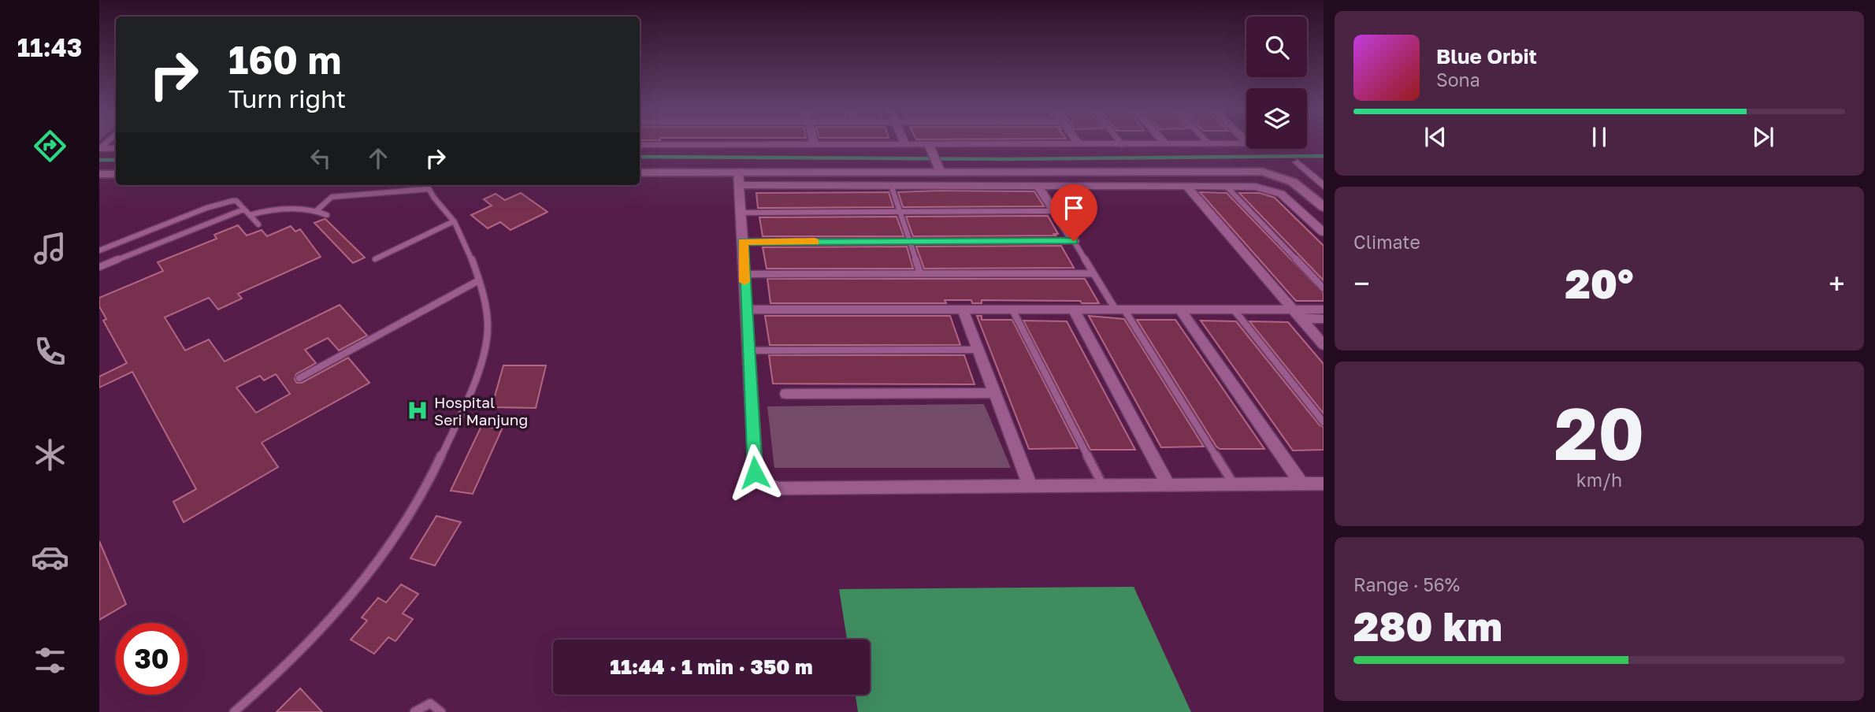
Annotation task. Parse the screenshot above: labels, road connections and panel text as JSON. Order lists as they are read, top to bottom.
{
  "places": {
    "hospital": ["Hospital Seri Manjung"]
  },
  "page": {
    "tabs": "11:43",
    "turn": ["160 m", "Turn right"],
    "song": ["Blue Orbit", "Sona"],
    "tile": [
      "Climate",
      ["20", "km/h"],
      ["Range · 56%", "280 km"]
    ],
    "heat": ["−", "20°", "+"],
    "limit": "30",
    "trip": "11:44 · 1 min · 350 m"
  }
}
